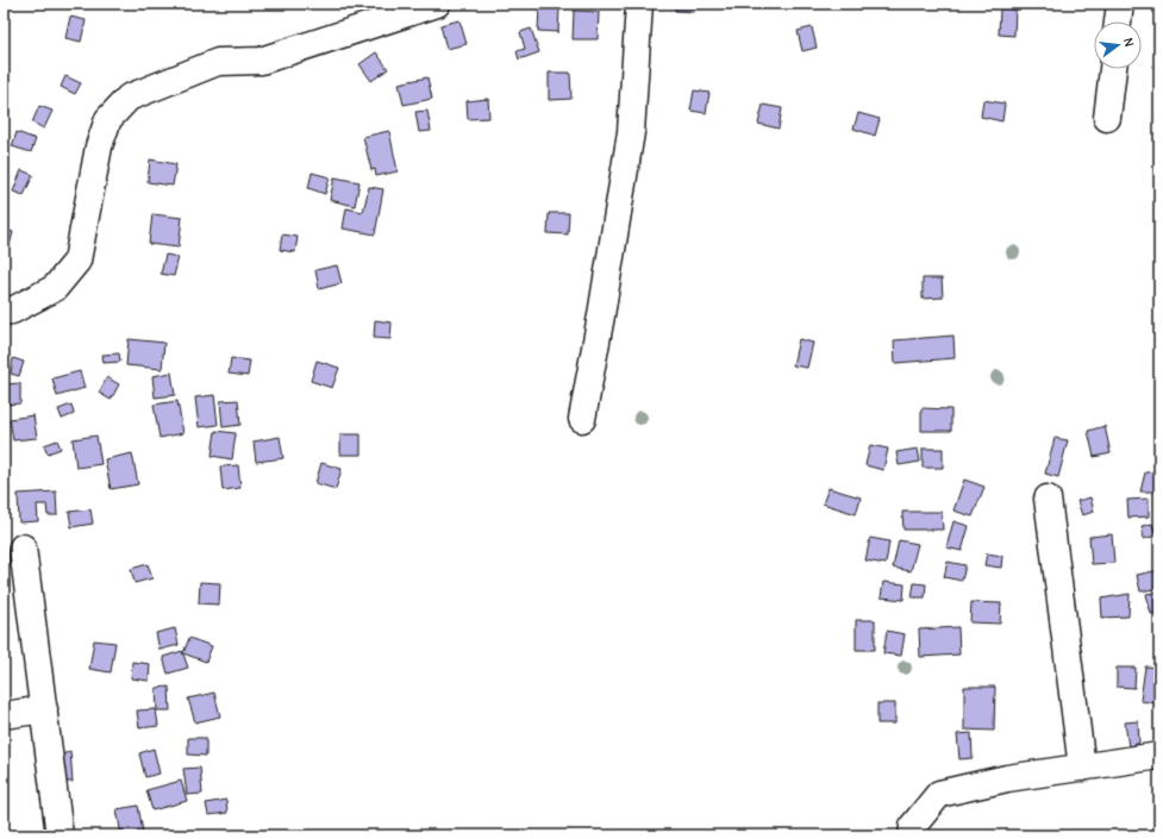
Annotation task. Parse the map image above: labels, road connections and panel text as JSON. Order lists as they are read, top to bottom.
{
  "north": "right"
}
